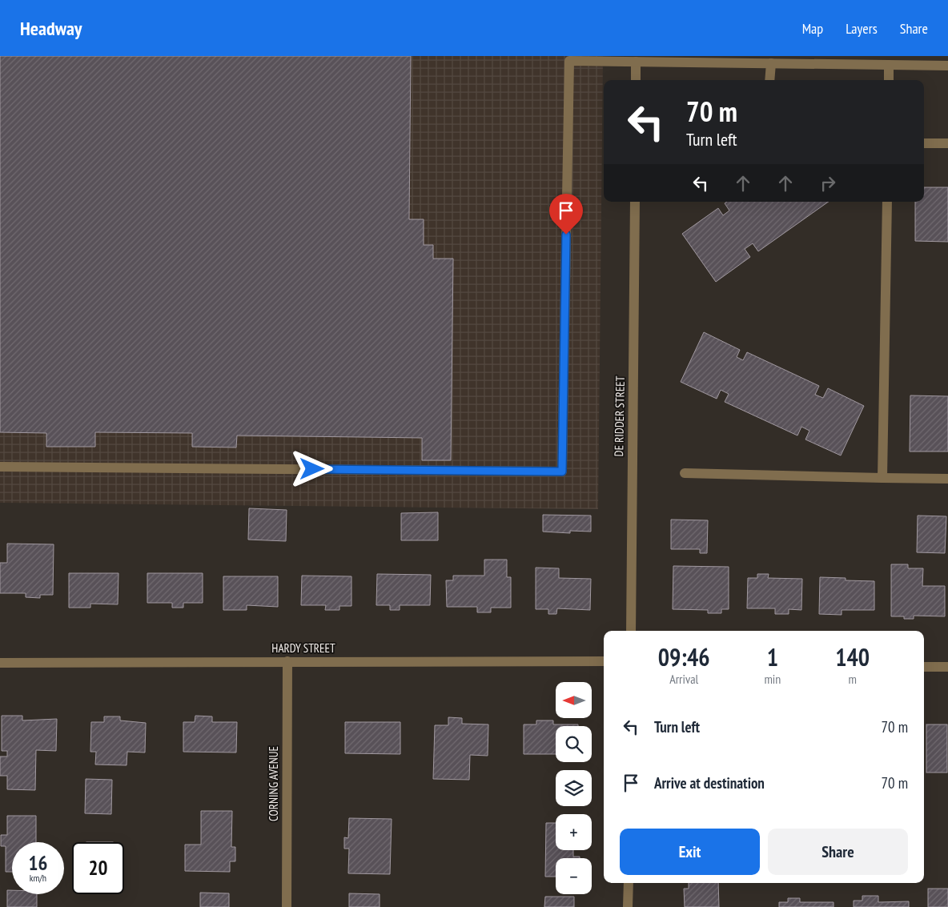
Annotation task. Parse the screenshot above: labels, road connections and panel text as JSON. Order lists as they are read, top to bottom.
{
  "streets": {
    "street": ["DE RIDDER STREET", "HARDY STREET", "CORNING AVENUE"]
  },
  "crossings": [
    ["HARDY STREET", "CORNING AVENUE"]
  ],
  "north": "left",
  "page": {
    "header": "Headway",
    "nav": ["Map", "Layers", "Share"],
    "turn": ["70 m", "Turn left"],
    "eta": [
      "09:46",
      "Arrival",
      "1",
      "min",
      "140",
      "m"
    ],
    "map_buttons": ["+", "−"],
    "list": [
      {
        "name": "Turn left",
        "value": "70 m"
      },
      {
        "name": "Arrive at destination",
        "value": "70 m"
      }
    ],
    "buttons": ["Exit", "Share"],
    "speed": "16 km/h",
    "limit": "20"
  }
}
